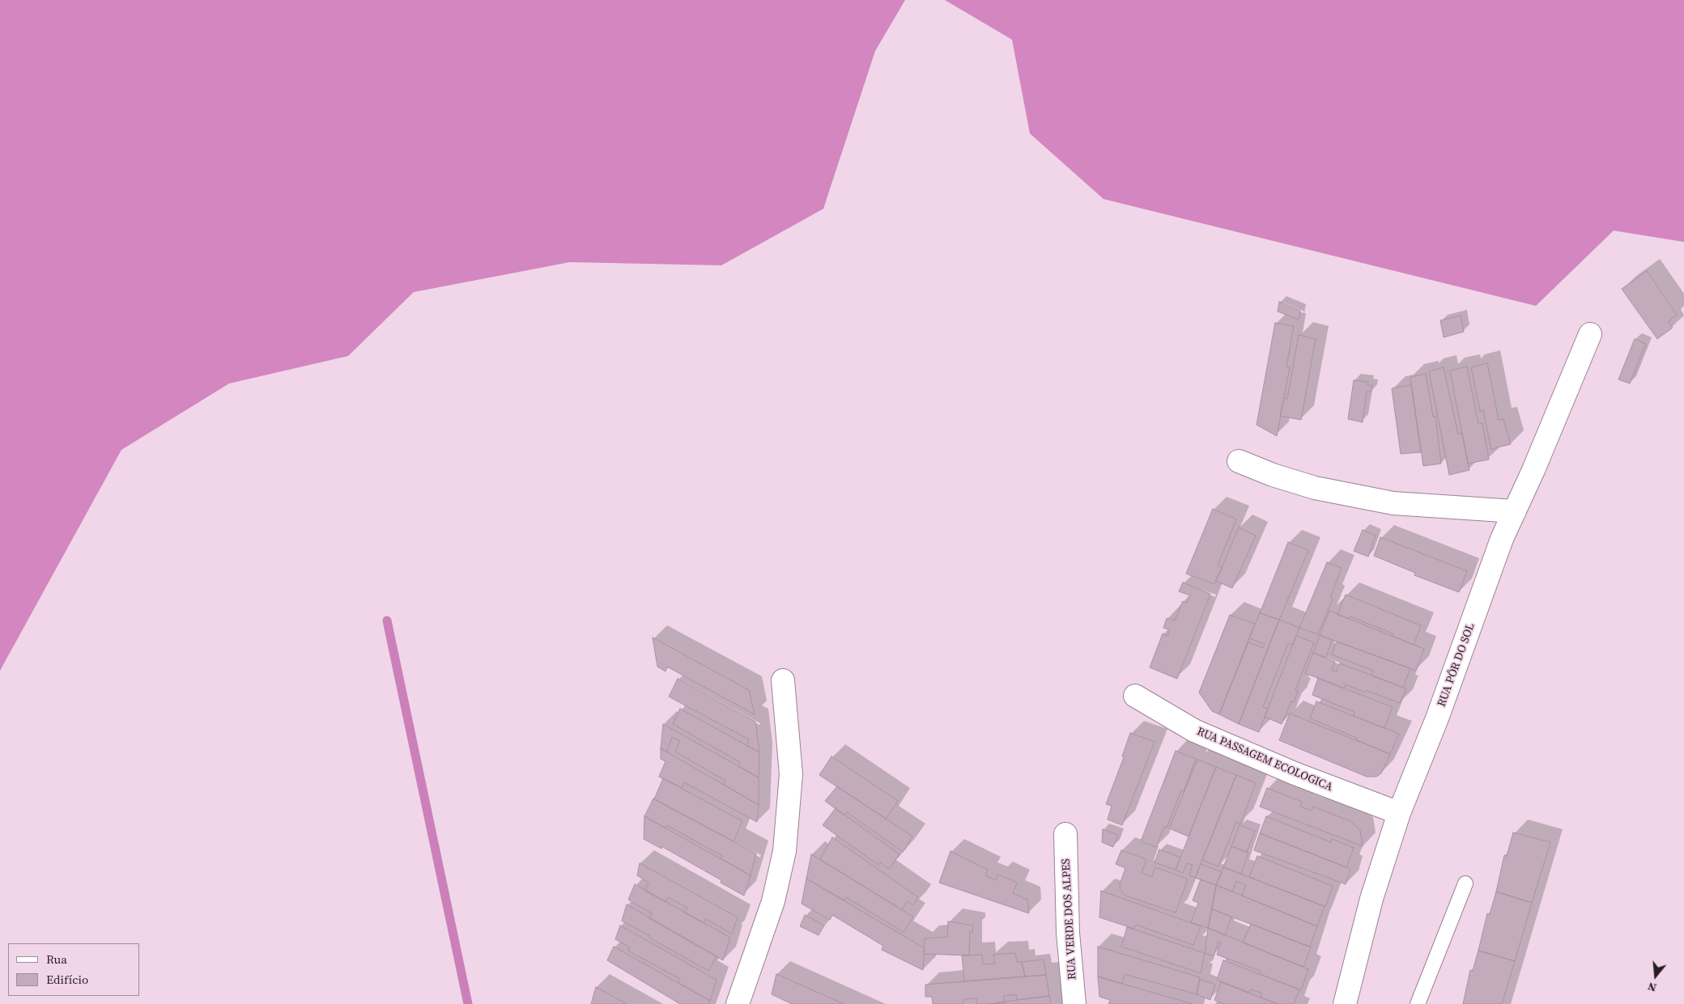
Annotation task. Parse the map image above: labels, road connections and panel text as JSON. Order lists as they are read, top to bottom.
{
  "streets": {
    "street": ["RUA PÔR DO SOL", "RUA PASSAGEM ECOLOGICA", "RUA VERDE DOS ALPES"]
  },
  "crossings": [
    ["RUA PÔR DO SOL", "RUA PASSAGEM ECOLOGICA"]
  ],
  "legend": ["Rua", "Edifício"],
  "north": "bottom"
}
